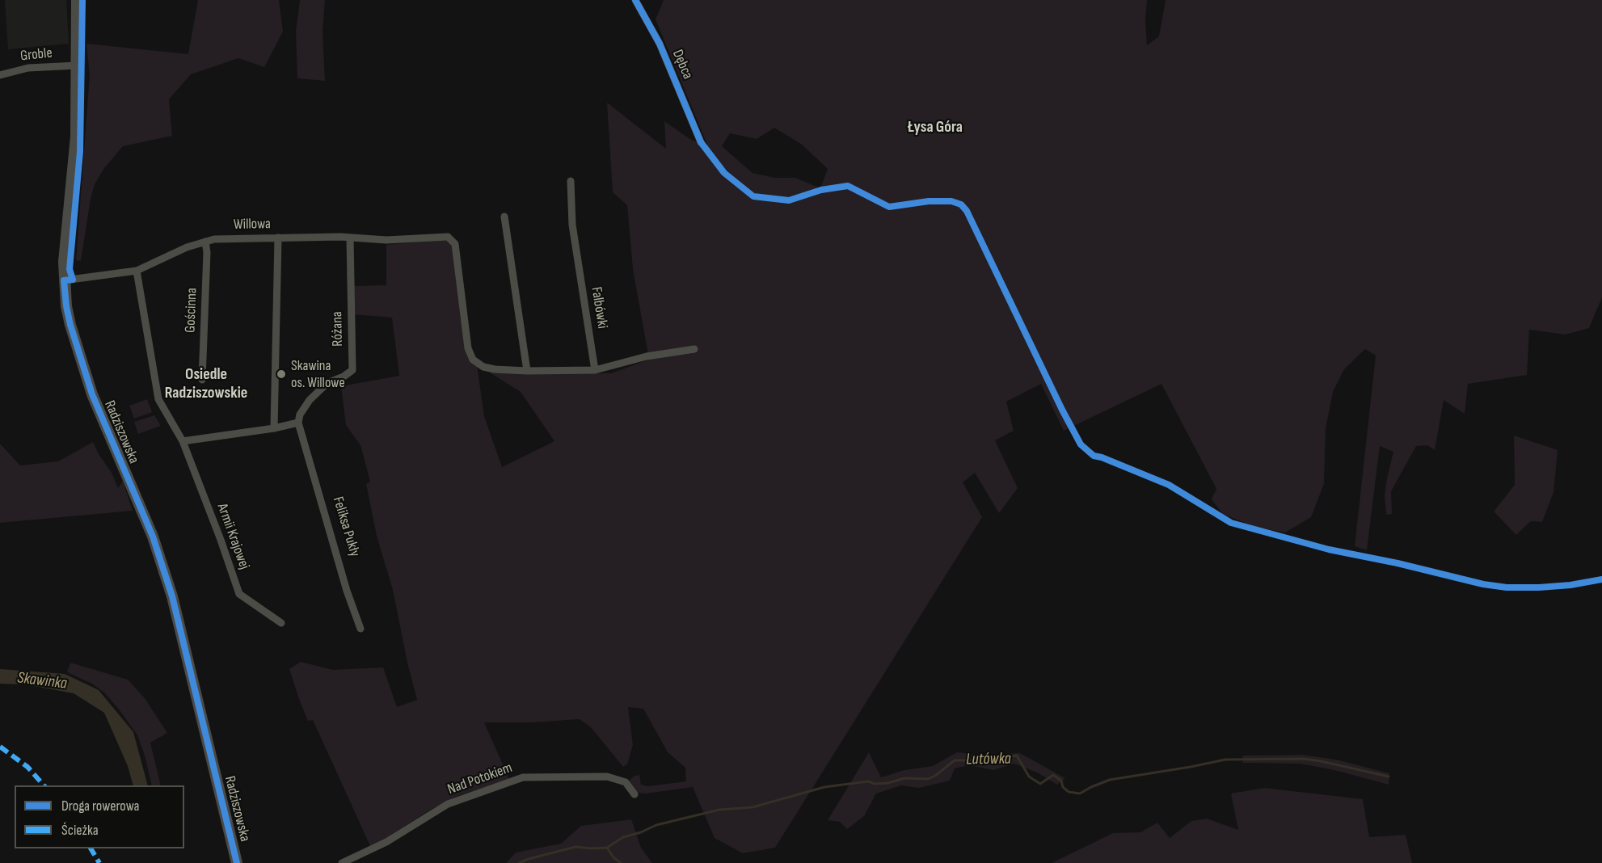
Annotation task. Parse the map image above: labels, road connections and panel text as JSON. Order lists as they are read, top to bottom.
{
  "streets": {
    "street": [
      "Groble",
      "Dębca",
      "Willowa",
      "Falbówki",
      "Gościnna",
      "Różana",
      "Radziszowska",
      "Feliksa Pukły",
      "Armii Krajowej",
      "Nad Potokiem"
    ]
  },
  "crossings": [
    ["Groble", "Radziszowska"],
    ["Willowa", "Gościnna"],
    ["Willowa", "Różana"],
    ["Willowa", "Radziszowska"],
    ["Willowa", "Armii Krajowej"],
    ["Różana", "Feliksa Pukły"]
  ],
  "districts": ["Łysa Góra", "Osiedle Radziszowskie"],
  "water": ["Skawinka", "Lutówka"],
  "places": ["Skawina os. Willowe"],
  "legend": ["Droga rowerowa", "Ścieżka"]
}
